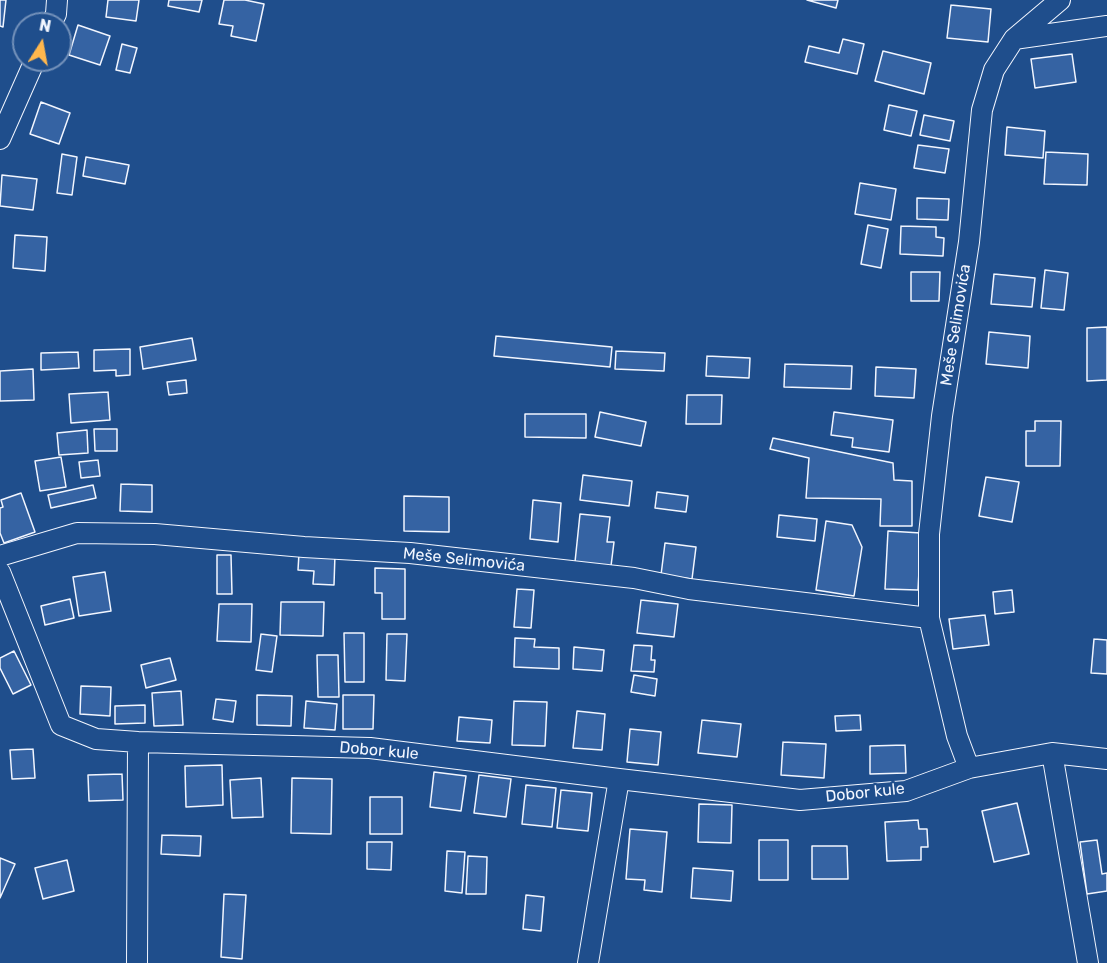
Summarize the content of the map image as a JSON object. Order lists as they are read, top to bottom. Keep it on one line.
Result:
{"streets":{"street":["Meše Selimovića","Dobor kule"]},"crossings":[["Meše Selimovića","Dobor kule"]],"north":"top"}
